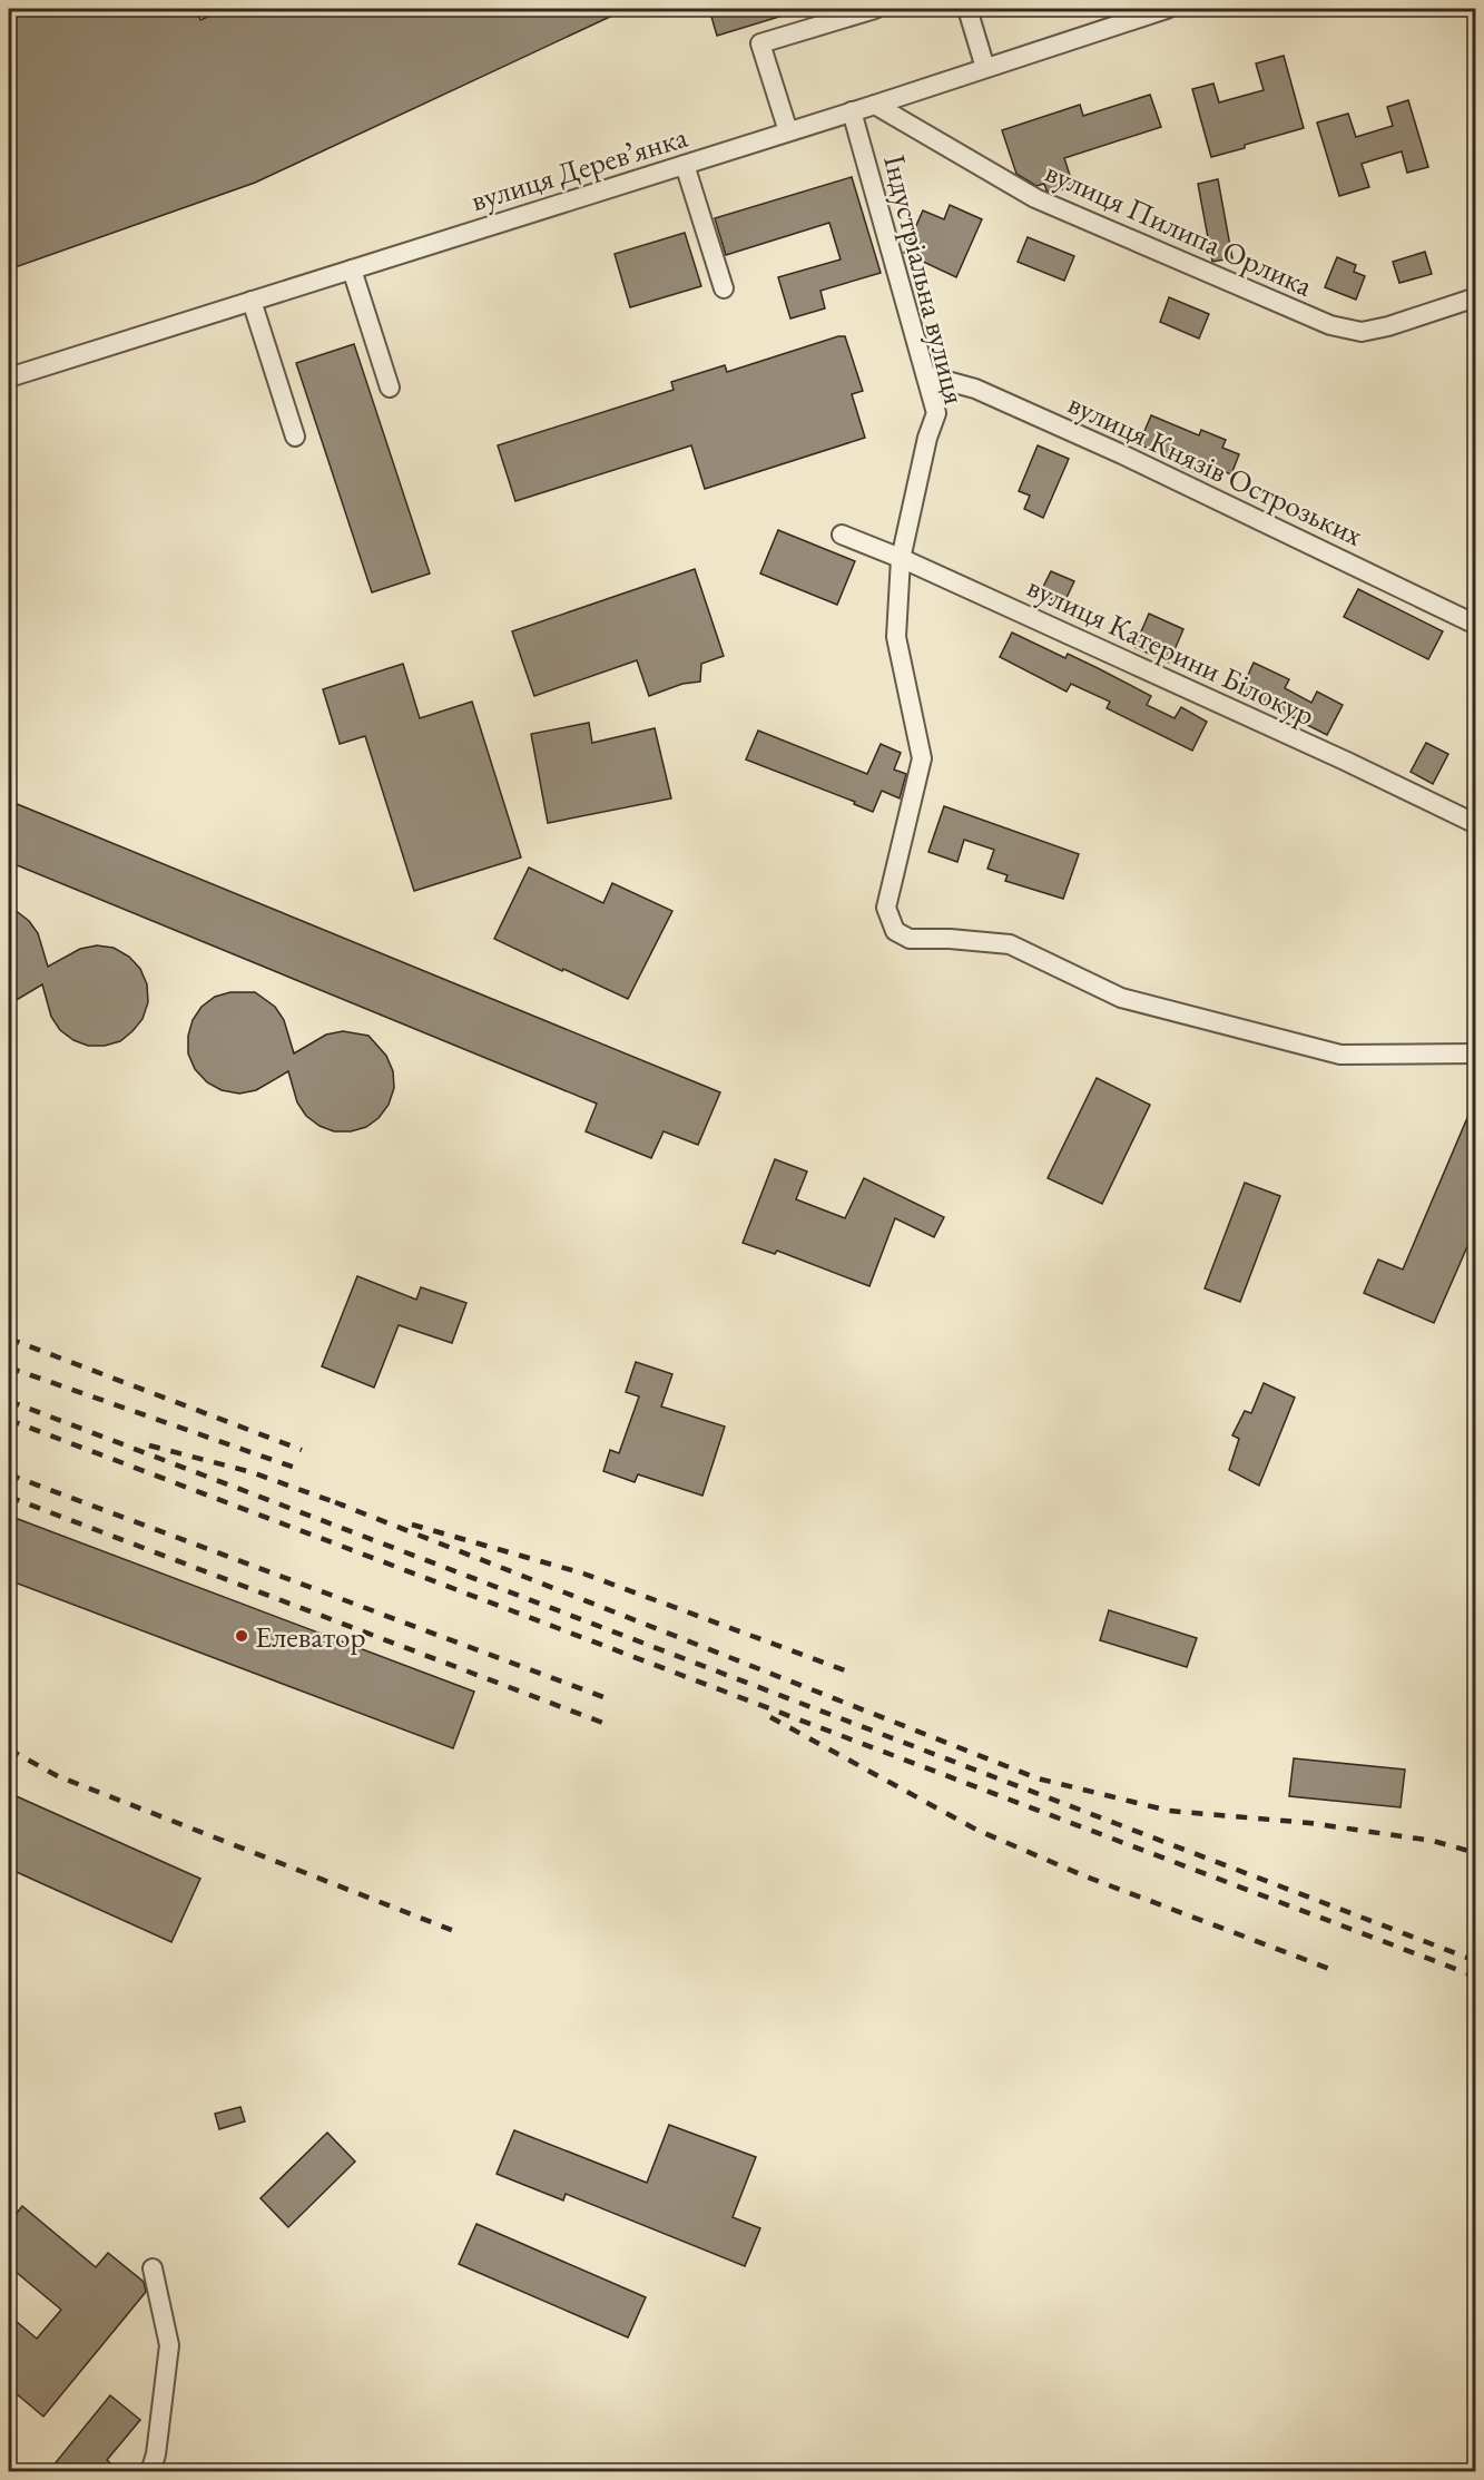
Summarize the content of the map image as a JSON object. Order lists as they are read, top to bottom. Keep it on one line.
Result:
{"streets":{"street":["вулиця Деревʼянка","вулиця Пилипа Орлика","Індустріальна вулиця","вулиця Князів Острозьких","вулиця Катерини Білокур"]},"crossings":[["вулиця Деревʼянка","вулиця Пилипа Орлика"],["вулиця Деревʼянка","Індустріальна вулиця"],["Індустріальна вулиця","вулиця Князів Острозьких"],["Індустріальна вулиця","вулиця Катерини Білокур"]],"places":["Елеватор"]}
